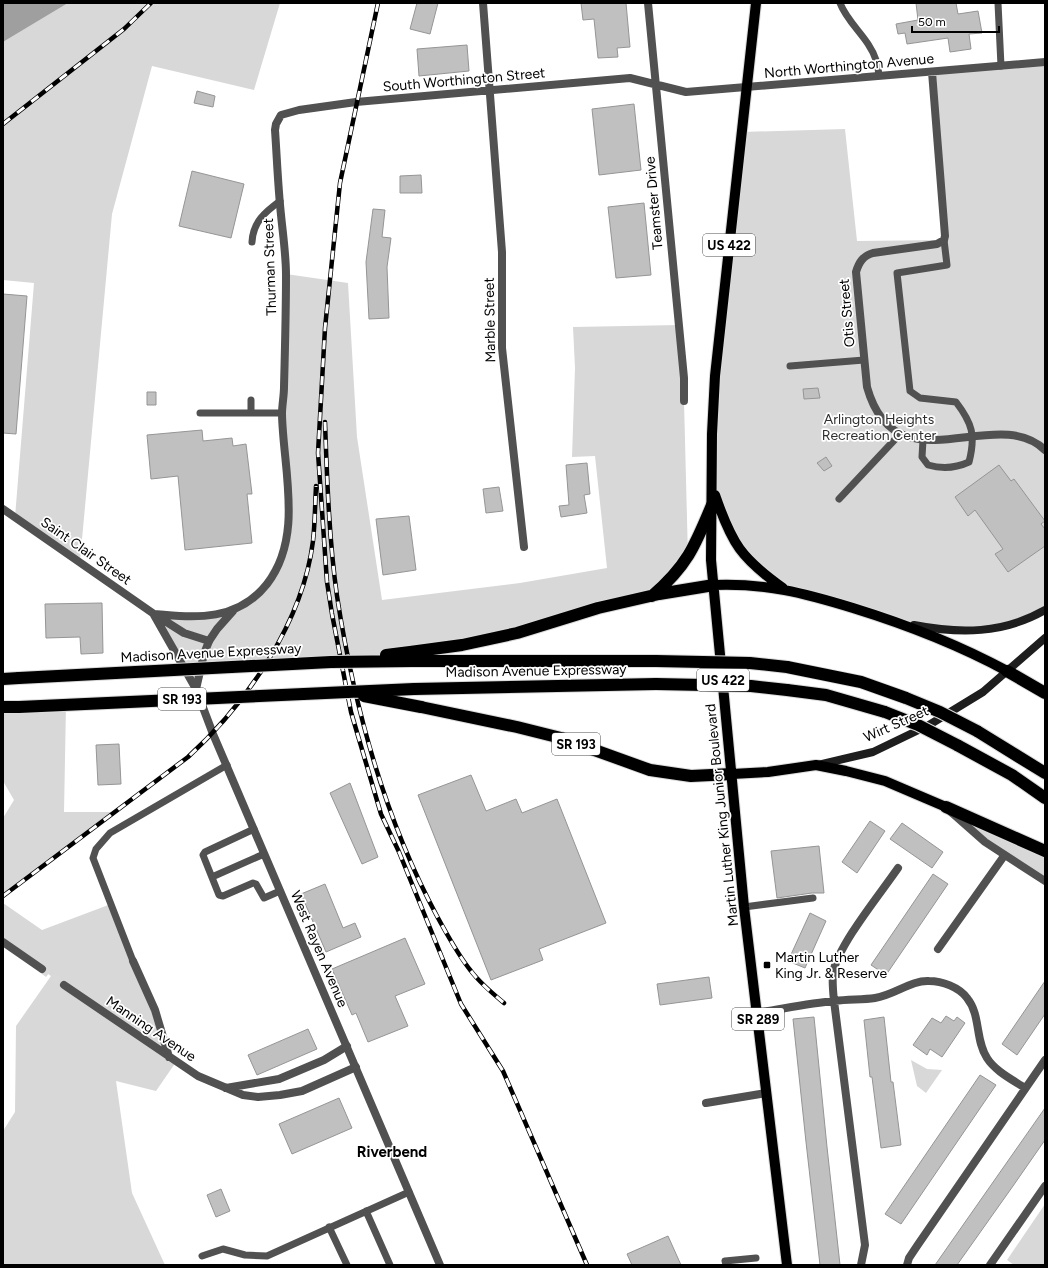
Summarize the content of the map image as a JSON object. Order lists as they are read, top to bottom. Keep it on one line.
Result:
{"streets":{"highway":["US 422","Madison Avenue Expressway","SR 193"],"main road":["Wirt Street","Martin Luther King Junior Boulevard","SR 289"],"street":["North Worthington Avenue","South Worthington Street","Teamster Drive","Thurman Street","Otis Street","Marble Street","Saint Clair Street","West Rayen Avenue","Manning Avenue"]},"crossings":[["North Worthington Avenue","South Worthington Street"],["North Worthington Avenue","Teamster Drive"],["North Worthington Avenue","Martin Luther King Junior Boulevard"],["South Worthington Street","Teamster Drive"],["South Worthington Street","Thurman Street"],["South Worthington Street","Marble Street"],["US 422","Wirt Street"],["US 422","Martin Luther King Junior Boulevard"],["Saint Clair Street","West Rayen Avenue"],["Madison Avenue Expressway","SR 193"],["SR 193","Wirt Street"],["SR 193","Martin Luther King Junior Boulevard"],["Wirt Street","Martin Luther King Junior Boulevard"],["West Rayen Avenue","Manning Avenue"]],"districts":["Riverbend"],"parks":["Arlington Heights Recreation Center"],"places":{"transit":["Martin Luther King Jr. & Reserve"]},"scale_bar":"50 m"}
